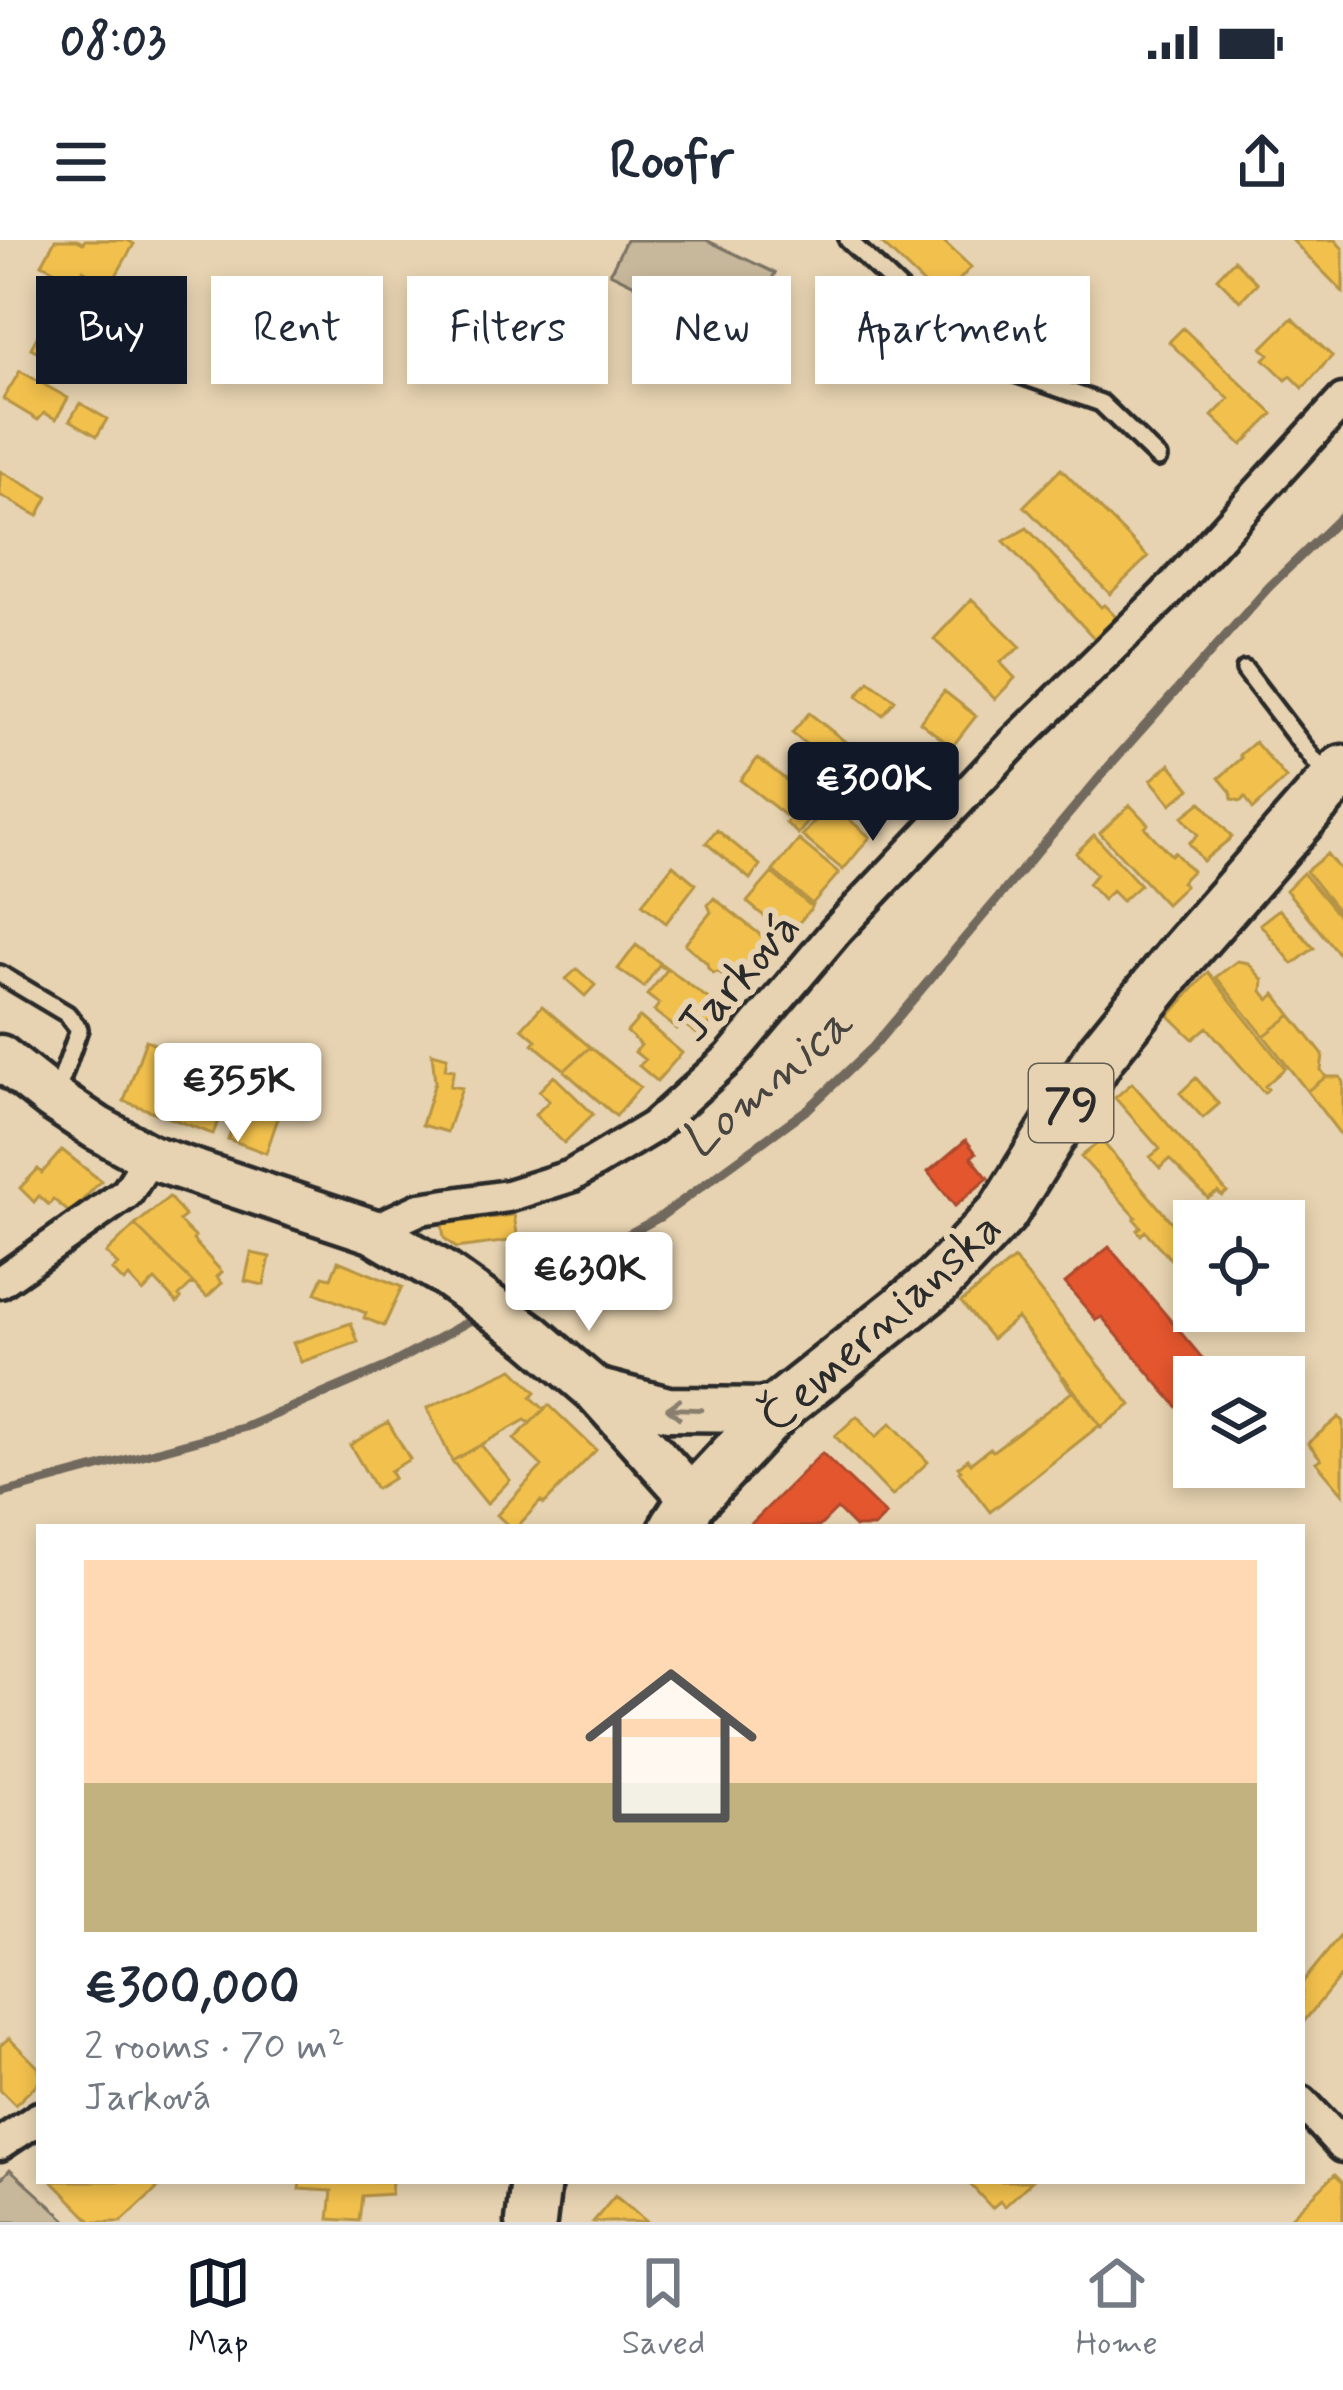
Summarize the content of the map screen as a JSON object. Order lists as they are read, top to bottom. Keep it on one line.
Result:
{"streets":{"main road":["79","Čemernianska"],"street":["Jarková"]},"water":["Lomnica"],"page":{"status":"08:03","header":"Roofr","chip":["Buy","Rent","Filters","New","Apartment"],"price":["€300K","€355K","€630K"],"list":[{"name":"€300,000","note":"2 rooms · 70 m² · Jarková"}],"tabs":["Map","Saved","Home"]}}
